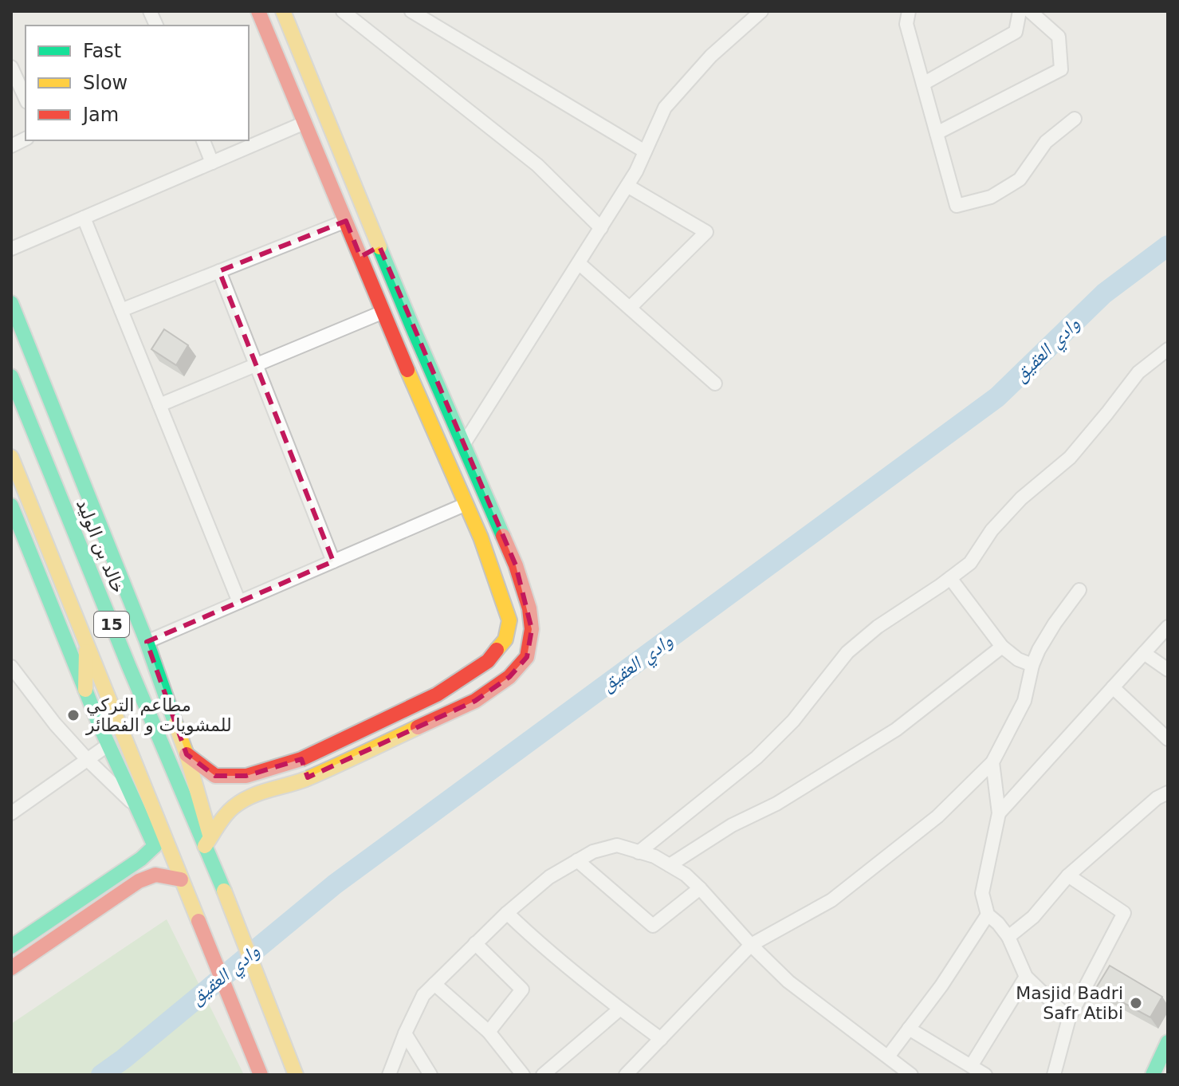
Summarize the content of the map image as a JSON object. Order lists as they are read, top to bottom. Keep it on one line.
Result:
{"streets":{"main road":["خالد بن الوليد","15"]},"water":["وادي العقيق"],"places":["مطاعم التركي للمشويات و الفطائر","Masjid Badri Safr Atibi"],"legend":["Fast","Slow","Jam"]}
